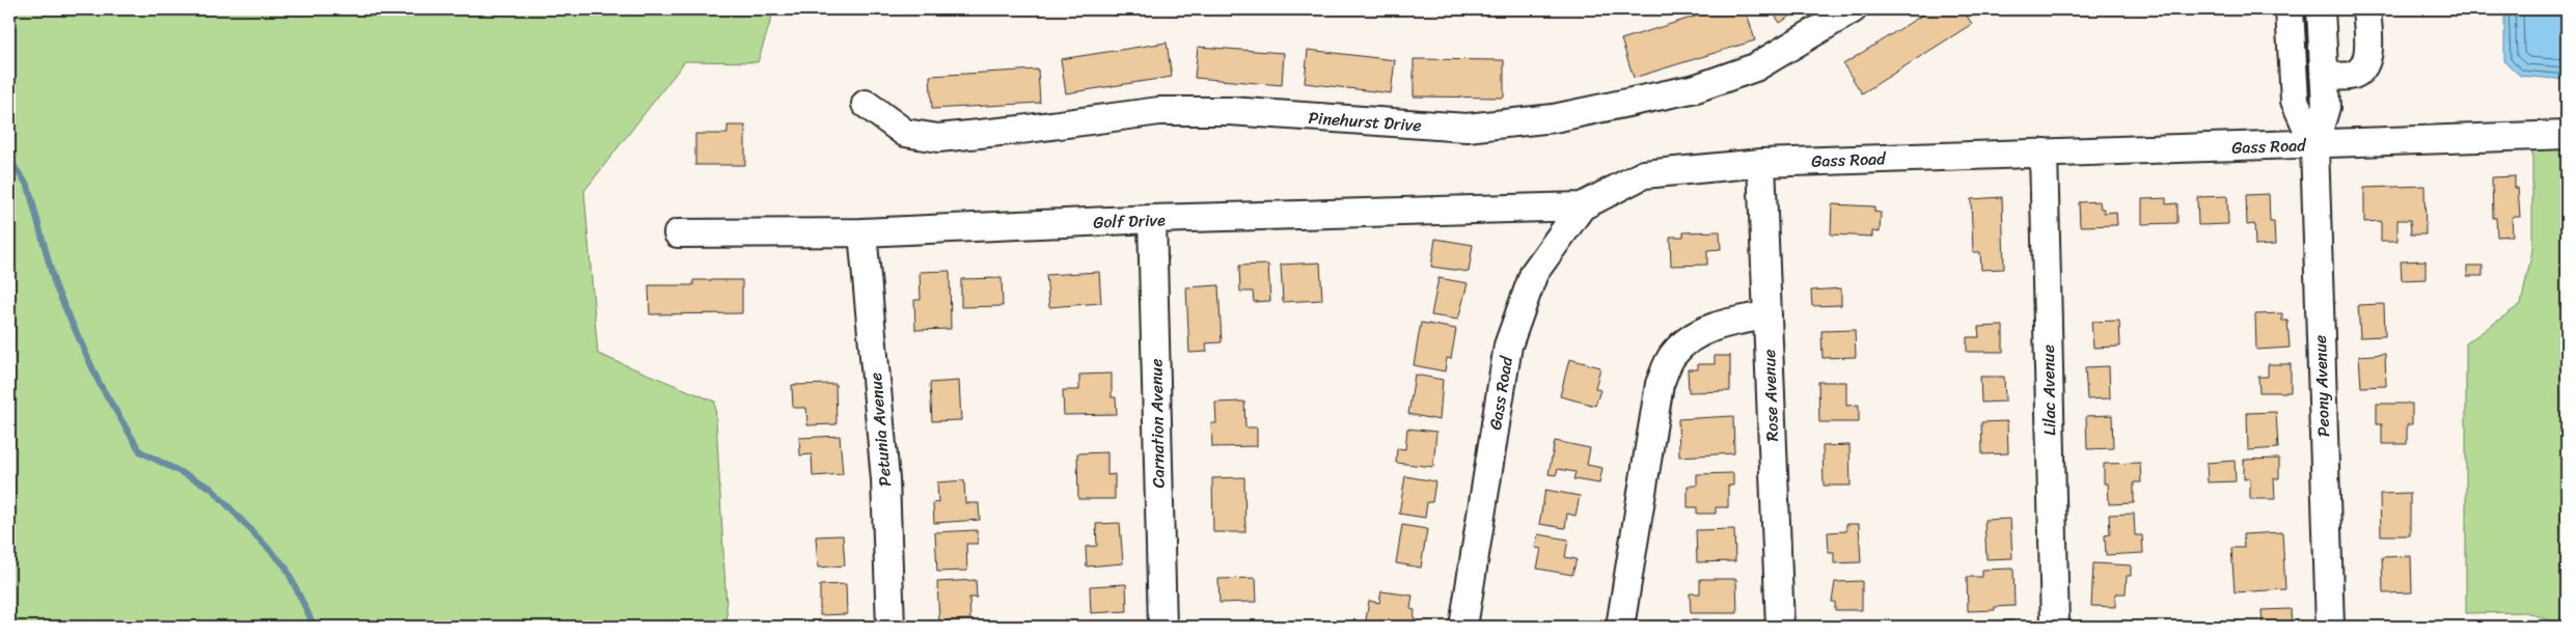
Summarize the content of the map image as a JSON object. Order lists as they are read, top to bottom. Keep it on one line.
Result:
{"streets":{"street":["Pinehurst Drive","Gass Road","Golf Drive","Peony Avenue","Lilac Avenue","Rose Avenue","Carnation Avenue","Petunia Avenue"]},"crossings":[["Gass Road","Golf Drive"],["Gass Road","Peony Avenue"],["Gass Road","Lilac Avenue"],["Gass Road","Rose Avenue"],["Golf Drive","Carnation Avenue"],["Golf Drive","Petunia Avenue"]]}
